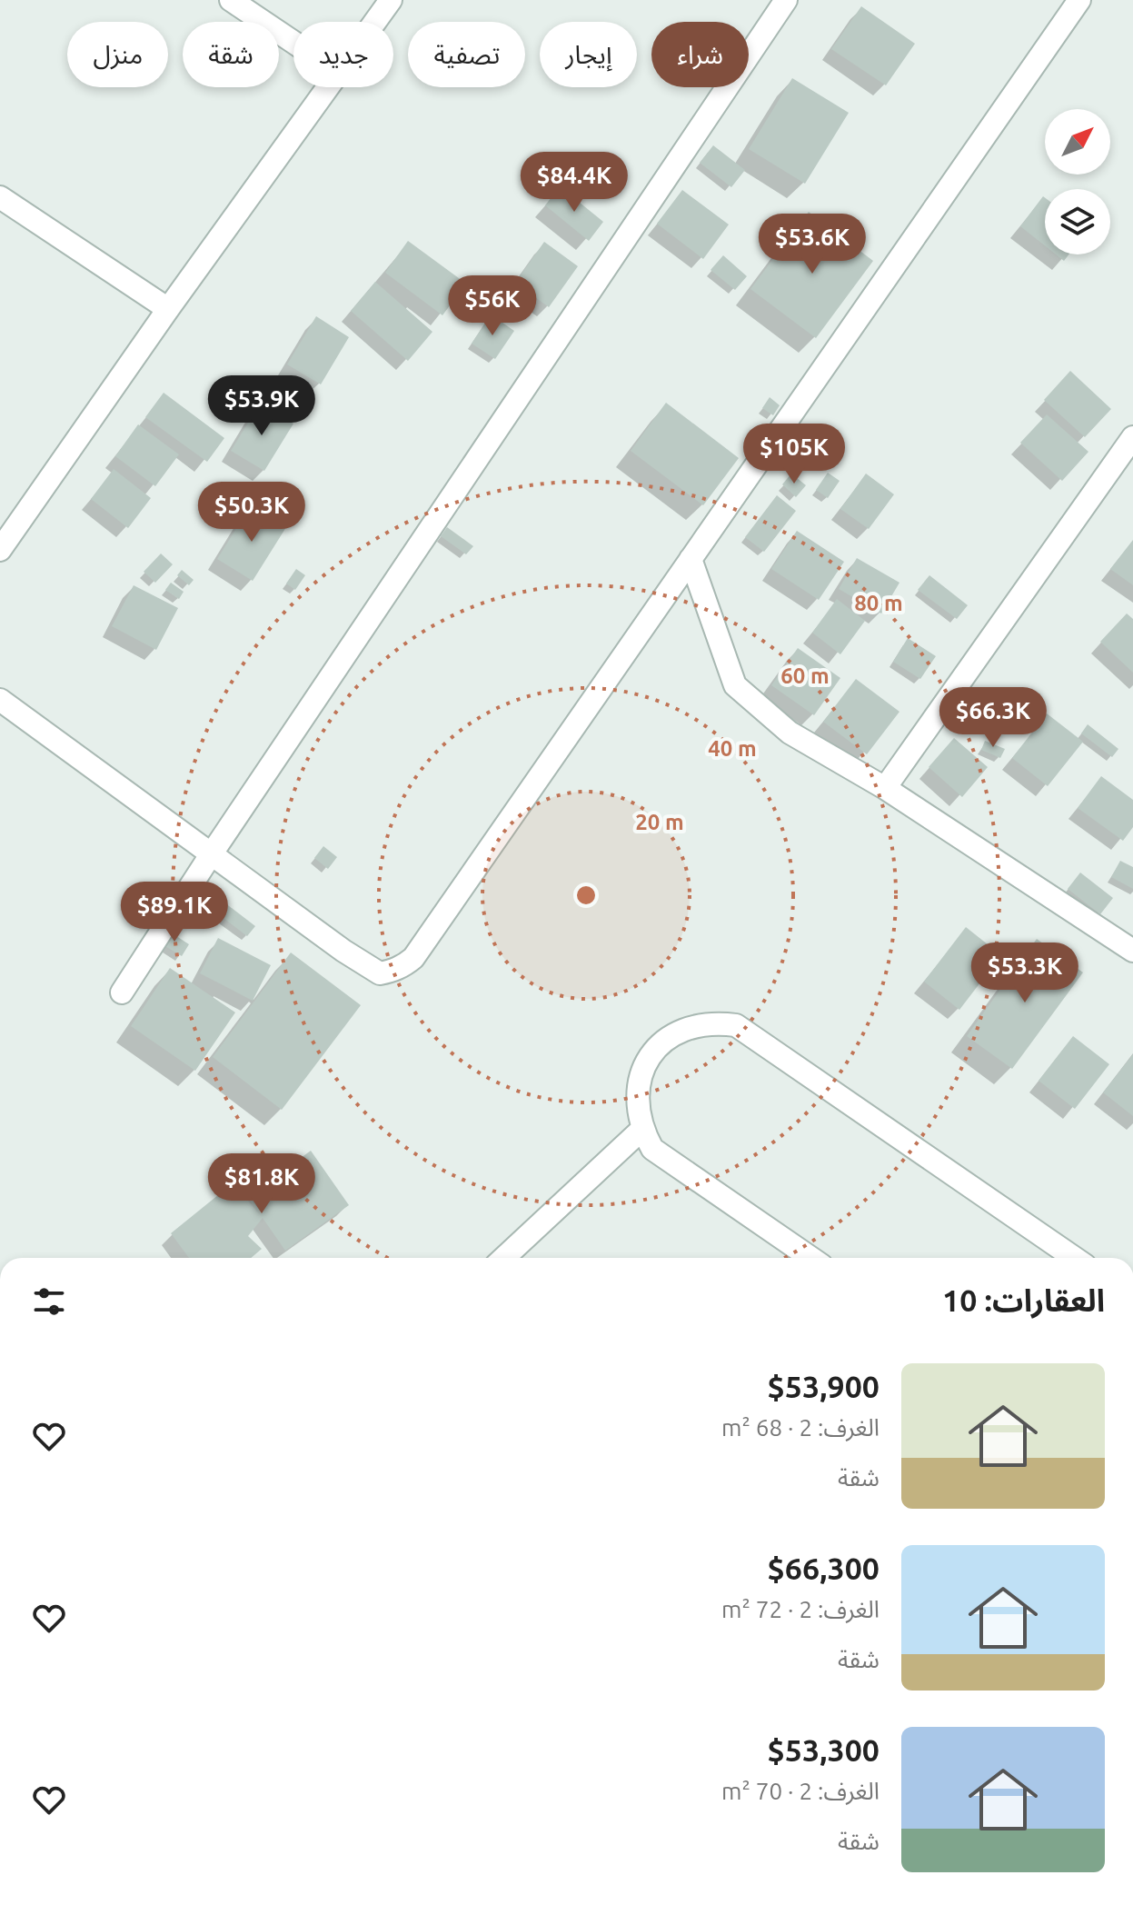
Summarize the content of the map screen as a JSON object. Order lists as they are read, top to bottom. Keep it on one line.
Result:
{"north":"top right","page":{"chip":["شراء","إيجار","تصفية","جديد","شقة","منزل"],"price":["$84.4K","$53.6K","$56K","$53.9K","$105K","$50.3K","$66.3K","$89.1K","$53.3K","$81.8K"],"heading":"العقارات: 10","list":[{"name":"$53,900","note":"الغرف: 2 · 68 m² · شقة"},{"name":"$66,300","note":"الغرف: 2 · 72 m² · شقة"},{"name":"$53,300","note":"الغرف: 2 · 70 m² · شقة"}]},"rings":["80 m","60 m","40 m","20 m"]}
